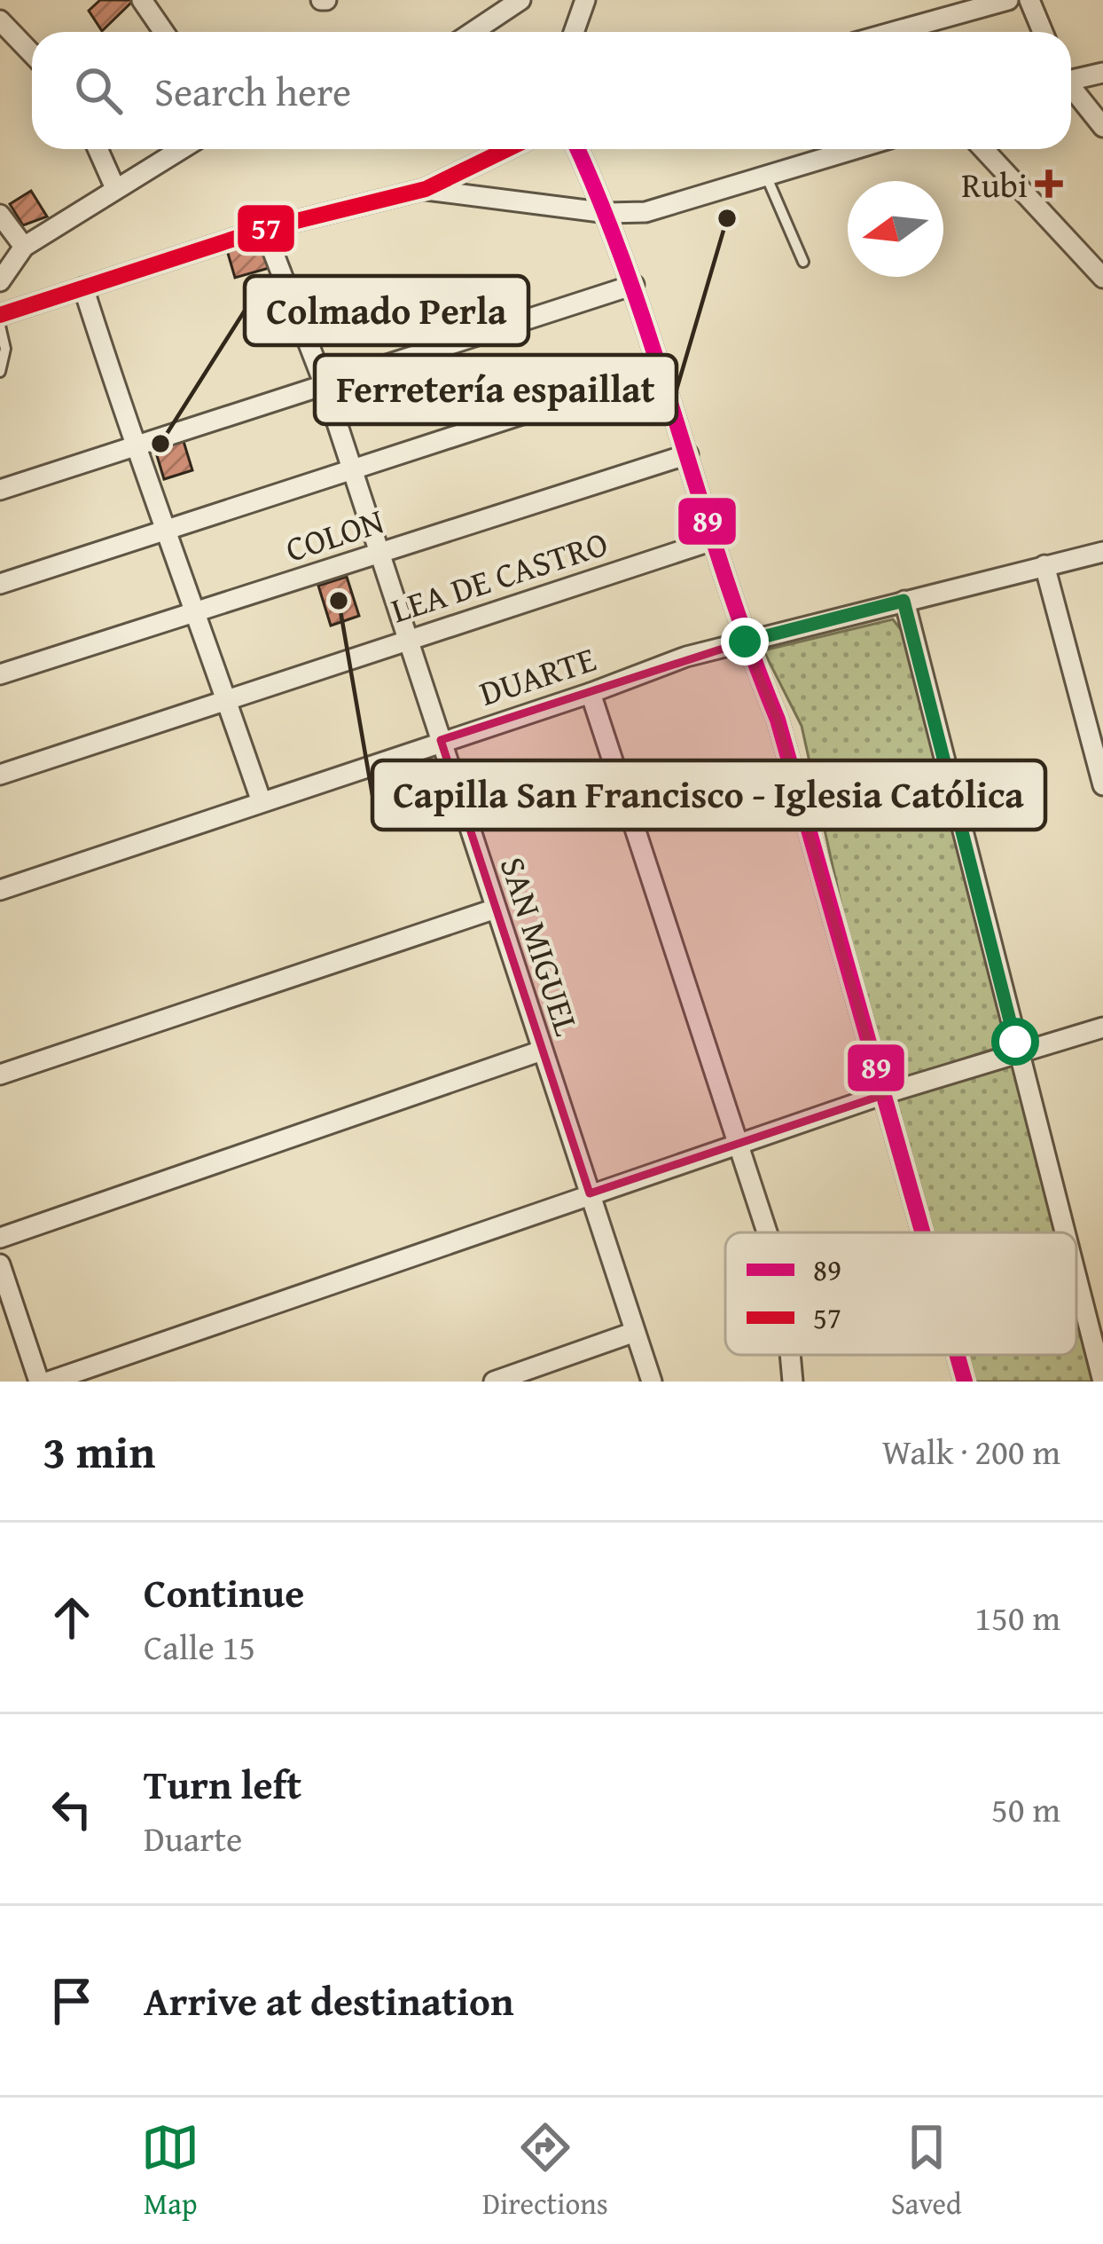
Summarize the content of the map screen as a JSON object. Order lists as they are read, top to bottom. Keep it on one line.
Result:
{"streets":{"street":["COLON","LEA DE CASTRO","DUARTE","SAN MIGUEL"]},"crossings":[["COLON","SAN MIGUEL"],["LEA DE CASTRO","SAN MIGUEL"],["DUARTE","SAN MIGUEL"]],"places":{"health":["Rubi"],"other":["Ferretería espaillat","Colmado Perla","Capilla San Francisco - Iglesia Católica"]},"lines":["transit line 89","transit line 57"],"legend":["89","57"],"north":"left","page":{"search":"Search here","heading":["3 min","Walk · 200 m"],"list":[["Continue","Calle 15","150 m"],["Turn left","Duarte","50 m"],"Arrive at destination"],"nav":["Map","Directions","Saved"]}}
